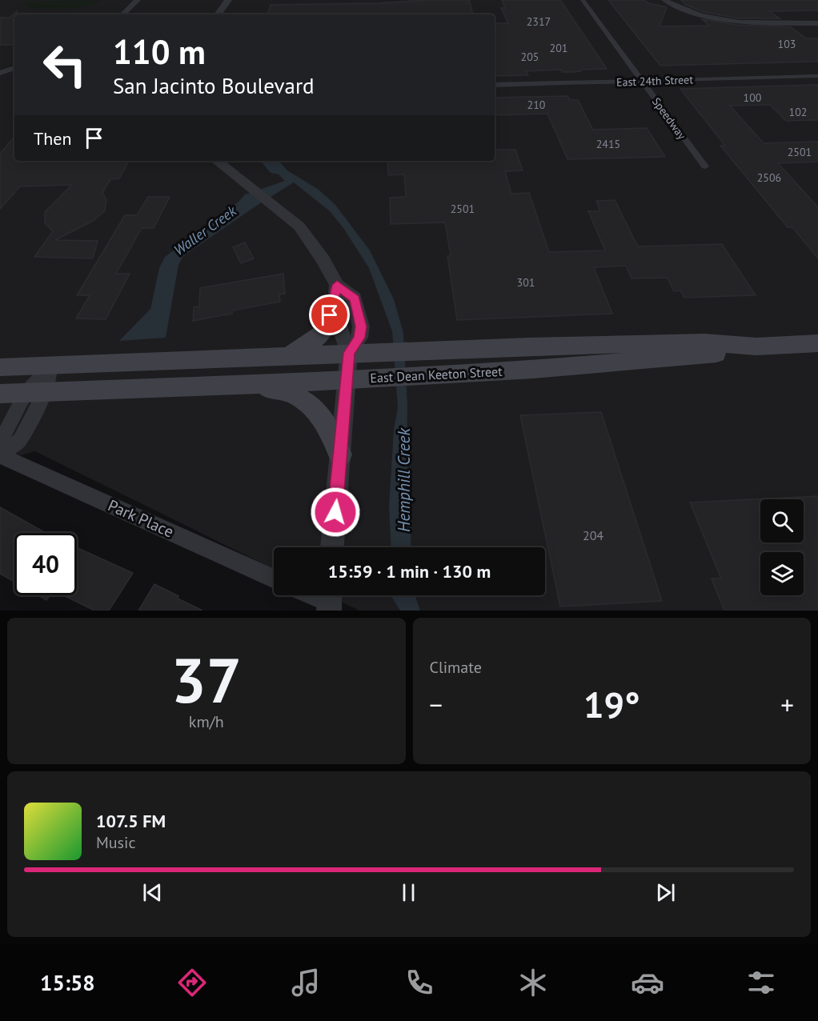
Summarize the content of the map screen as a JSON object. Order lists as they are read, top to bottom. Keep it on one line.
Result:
{"streets":{"main road":["East Dean Keeton Street"],"street":["East 24th Street","Speedway","Park Place"]},"crossings":[["East 24th Street","Speedway"]],"water":["Waller Creek","Hemphill Creek"],"house_numbers":["2317","103","201","205","100","210","102","2415","2501","2506","2501","301","204"],"page":{"turn":["110 m","San Jacinto Boulevard"],"then":"Then","limit":"40","trip":"15:59 · 1 min · 130 m","tile":[["37","km/h"],"Climate"],"heat":["−","19°","+"],"song":["107.5 FM","Music"],"tabs":"15:58"}}
